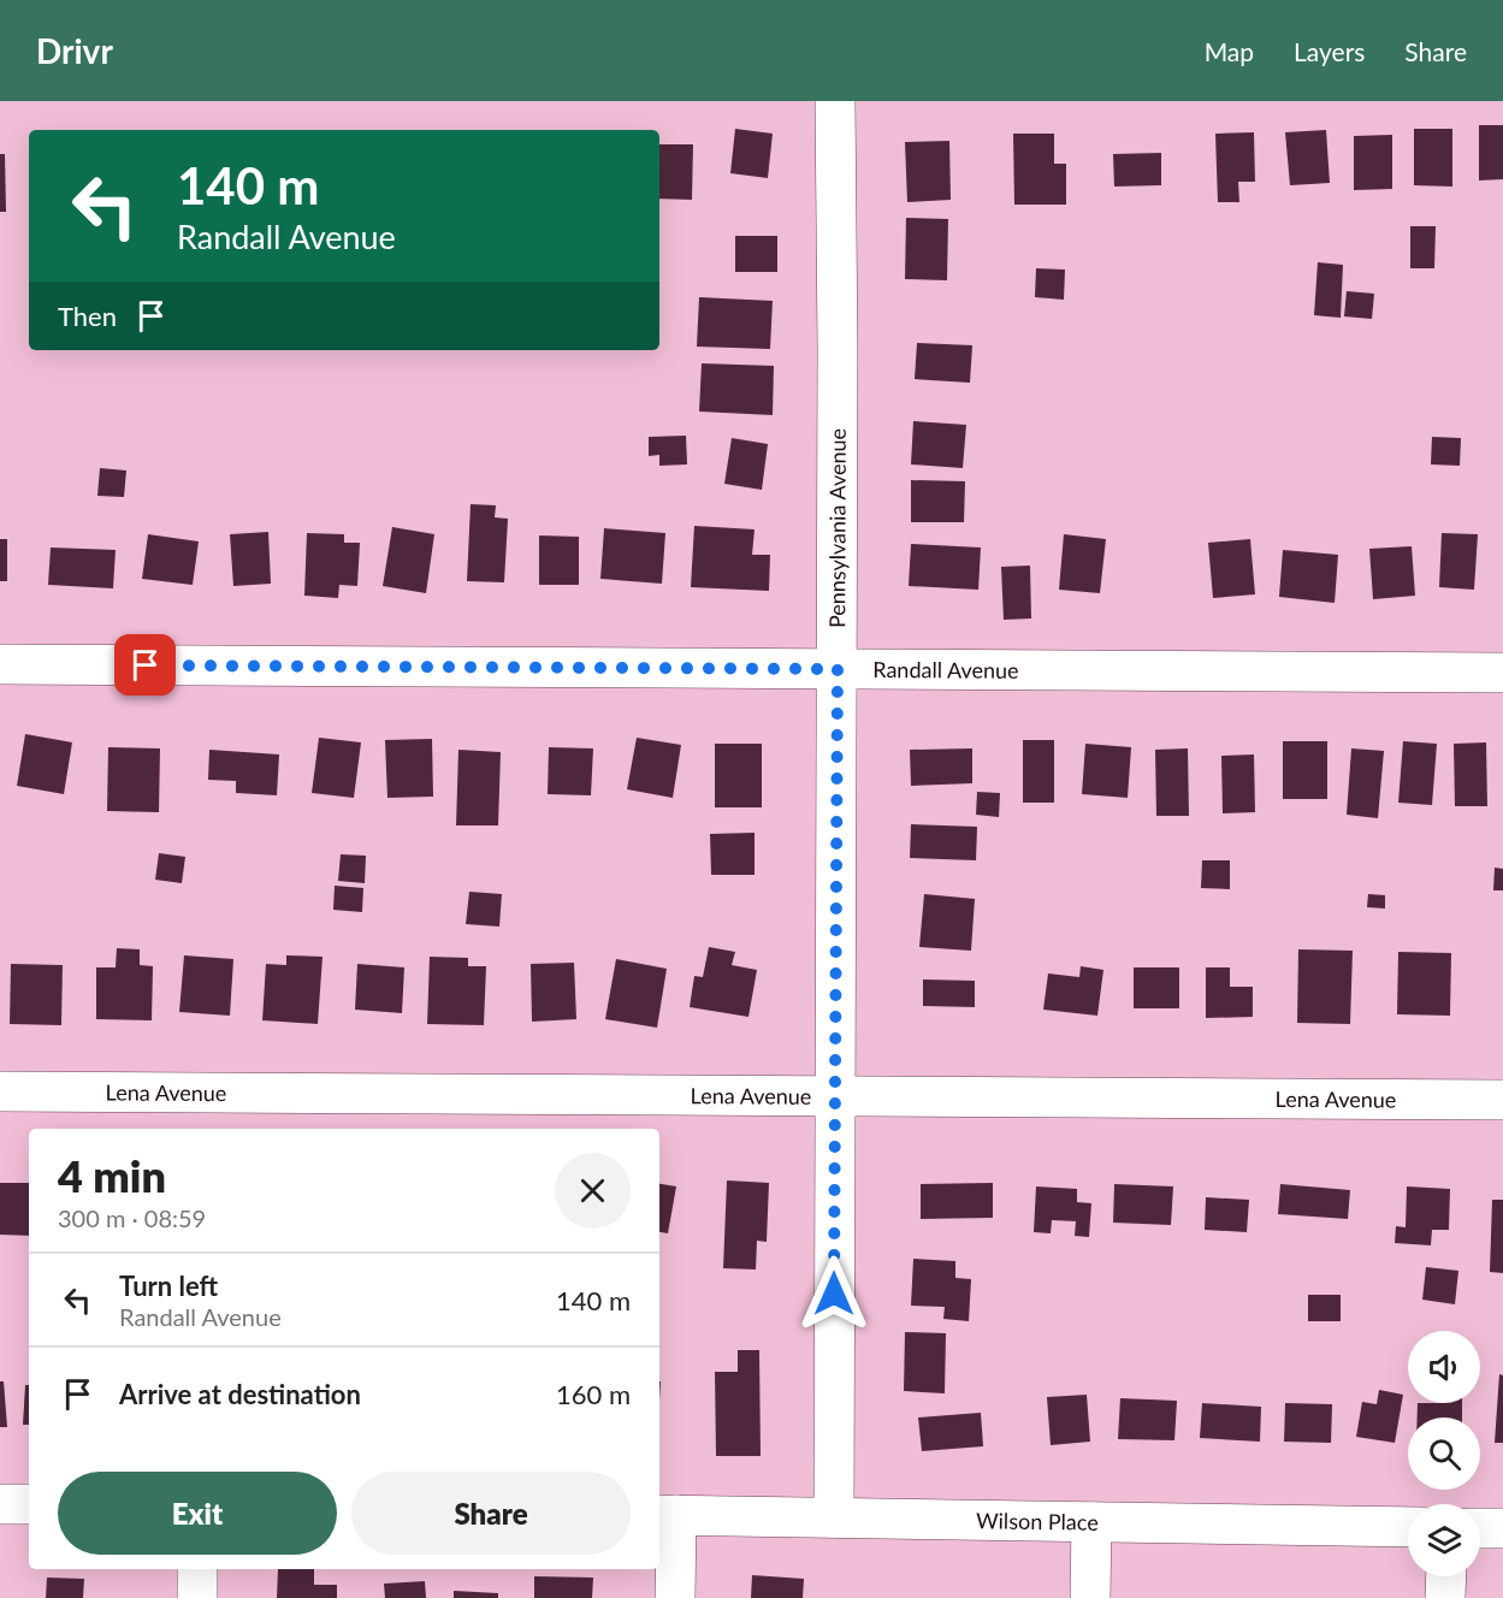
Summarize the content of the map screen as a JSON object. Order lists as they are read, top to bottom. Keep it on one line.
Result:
{"streets":{"street":["Pennsylvania Avenue","Randall Avenue","Lena Avenue","Wilson Place"]},"crossings":[["Pennsylvania Avenue","Randall Avenue"],["Pennsylvania Avenue","Lena Avenue"],["Pennsylvania Avenue","Wilson Place"]],"page":{"header":"Drivr","nav":["Map","Layers","Share"],"turn":["140 m","Randall Avenue"],"then":"Then","heading":["4 min","300 m · 08:59"],"list":[{"name":"Turn left","note":"Randall Avenue","value":"140 m"},{"name":"Arrive at destination","value":"160 m"}],"buttons":["Exit","Share"]}}
